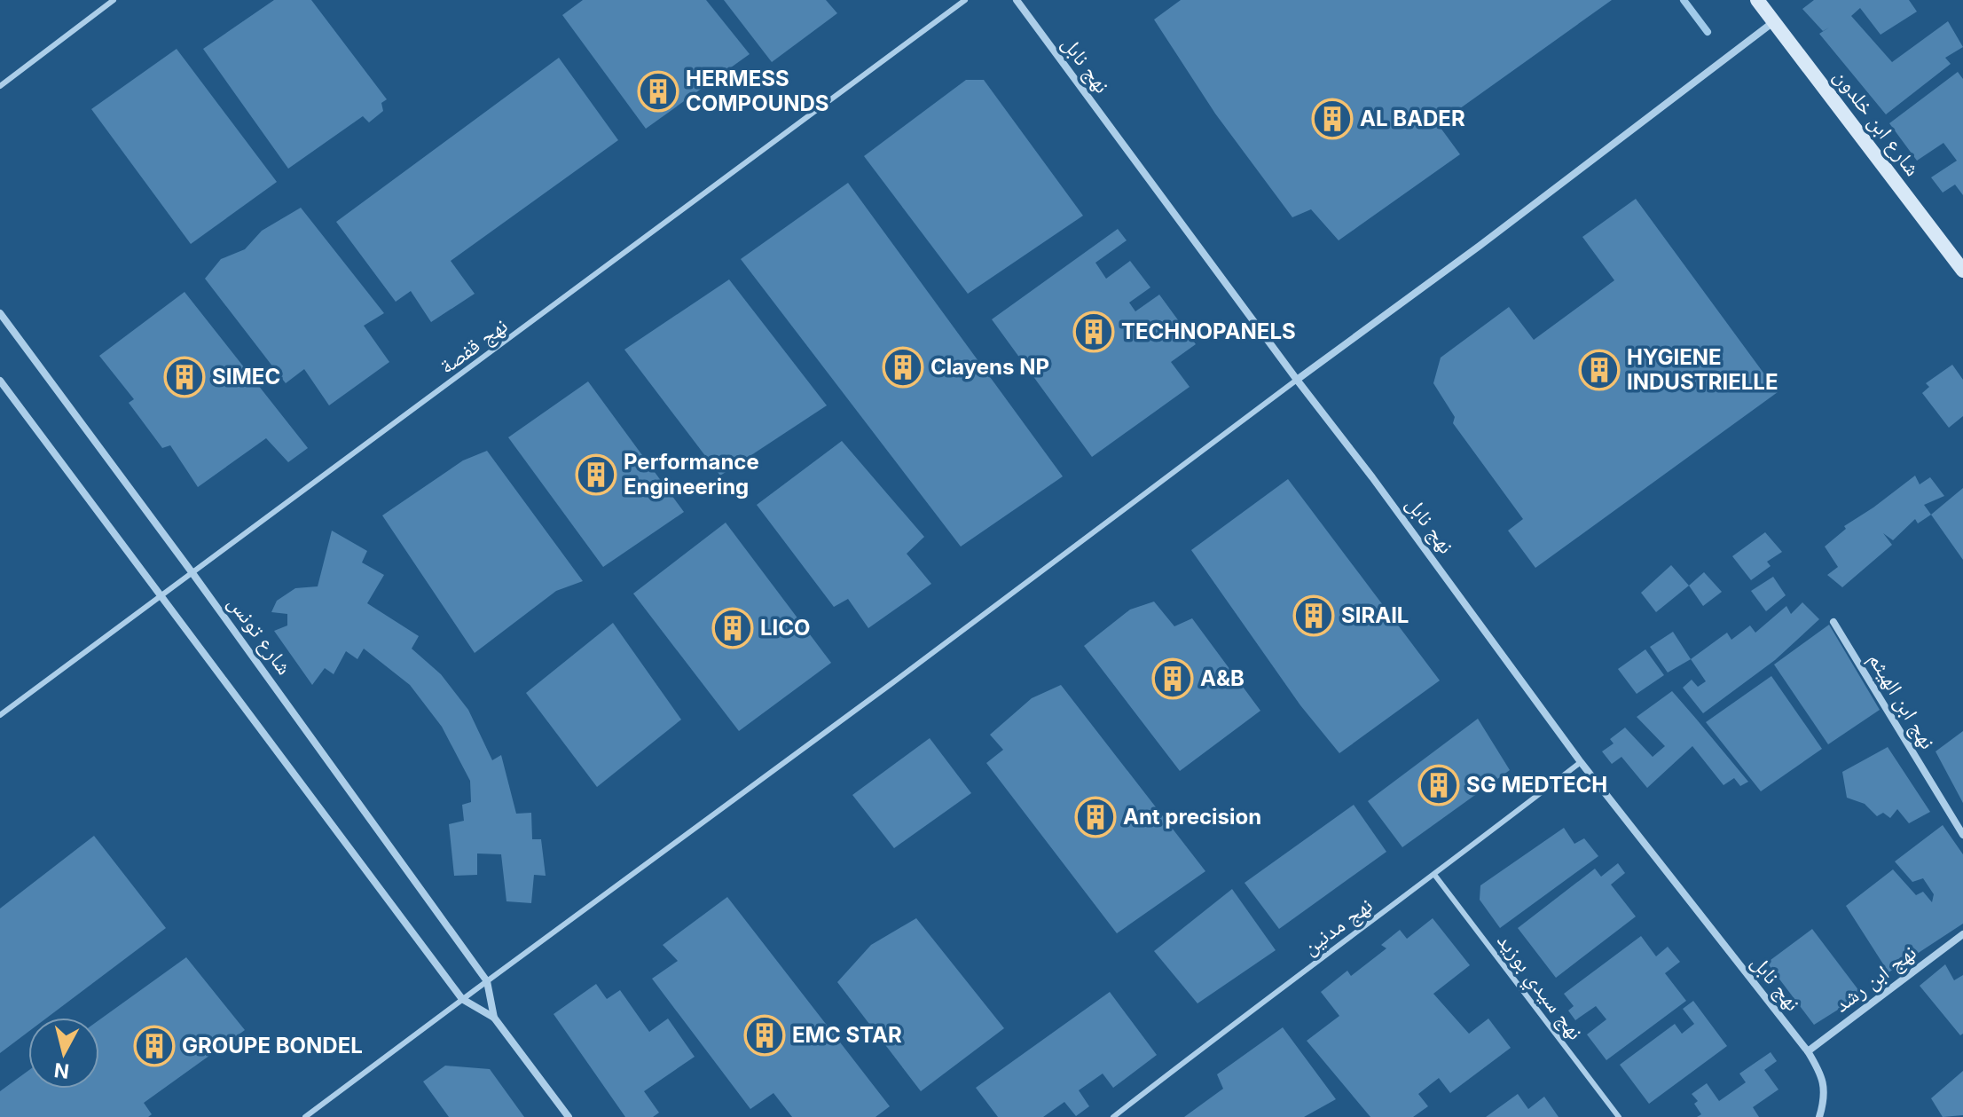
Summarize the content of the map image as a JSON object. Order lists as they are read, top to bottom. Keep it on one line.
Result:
{"streets":{"street":["نهج نابل","شارع ابن خلدون","شارع تونس","نهج ابن الهيثم","نهج ابن رشد"],"lane":["نهج قفصة","نهج مدنين","نهج سيدي بوزيد"]},"crossings":[["نهج نابل","نهج مدنين"],["نهج نابل","نهج ابن رشد"],["نهج قفصة","شارع تونس"],["نهج مدنين","نهج سيدي بوزيد"]],"places":{"building":["HERMESS COMPOUNDS","AL BADER","TECHNOPANELS","Clayens NP","HYGIENE INDUSTRIELLE","SIMEC","Performance Engineering","SIRAIL","LICO","A&B","SG MEDTECH","Ant precision","EMC STAR","GROUPE BONDEL"]},"north":"bottom"}
